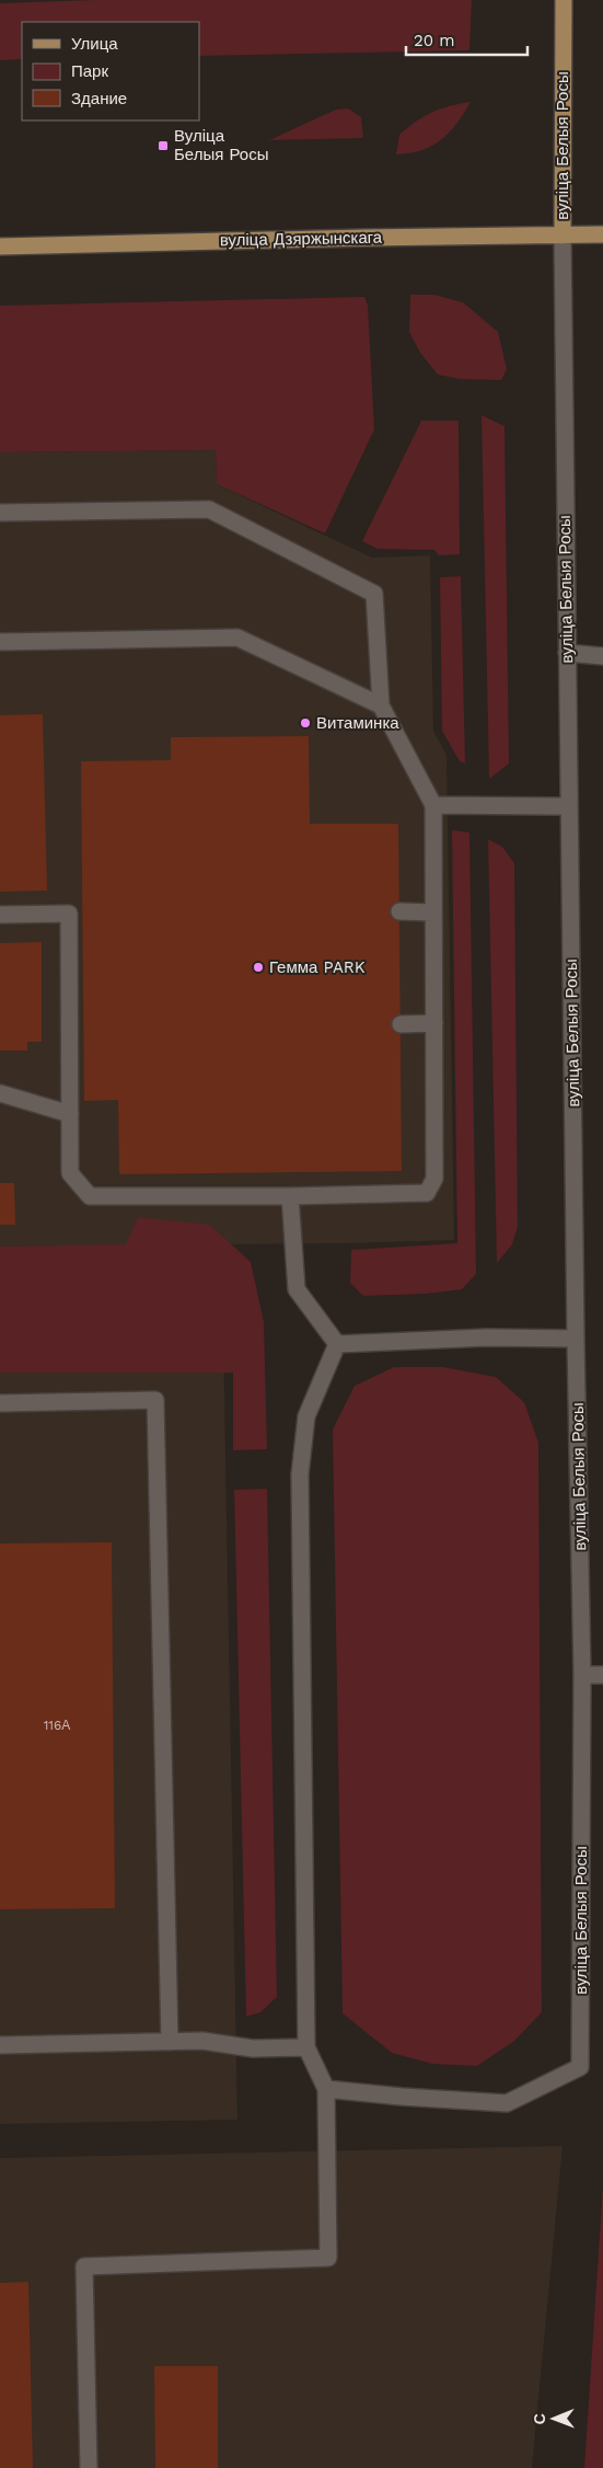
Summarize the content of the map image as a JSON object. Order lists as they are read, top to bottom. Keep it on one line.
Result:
{"streets":{"main road":["вуліца Белыя Росы","вуліца Дзяржынскага"]},"crossings":[["вуліца Белыя Росы","вуліца Дзяржынскага"]],"places":{"transit":["Вуліца Белыя Росы"],"other":["Витаминка","Гемма PARK"]},"house_numbers":["116А"],"legend":["Улица","Парк","Здание"],"scale_bar":"20 m","north":"left"}
